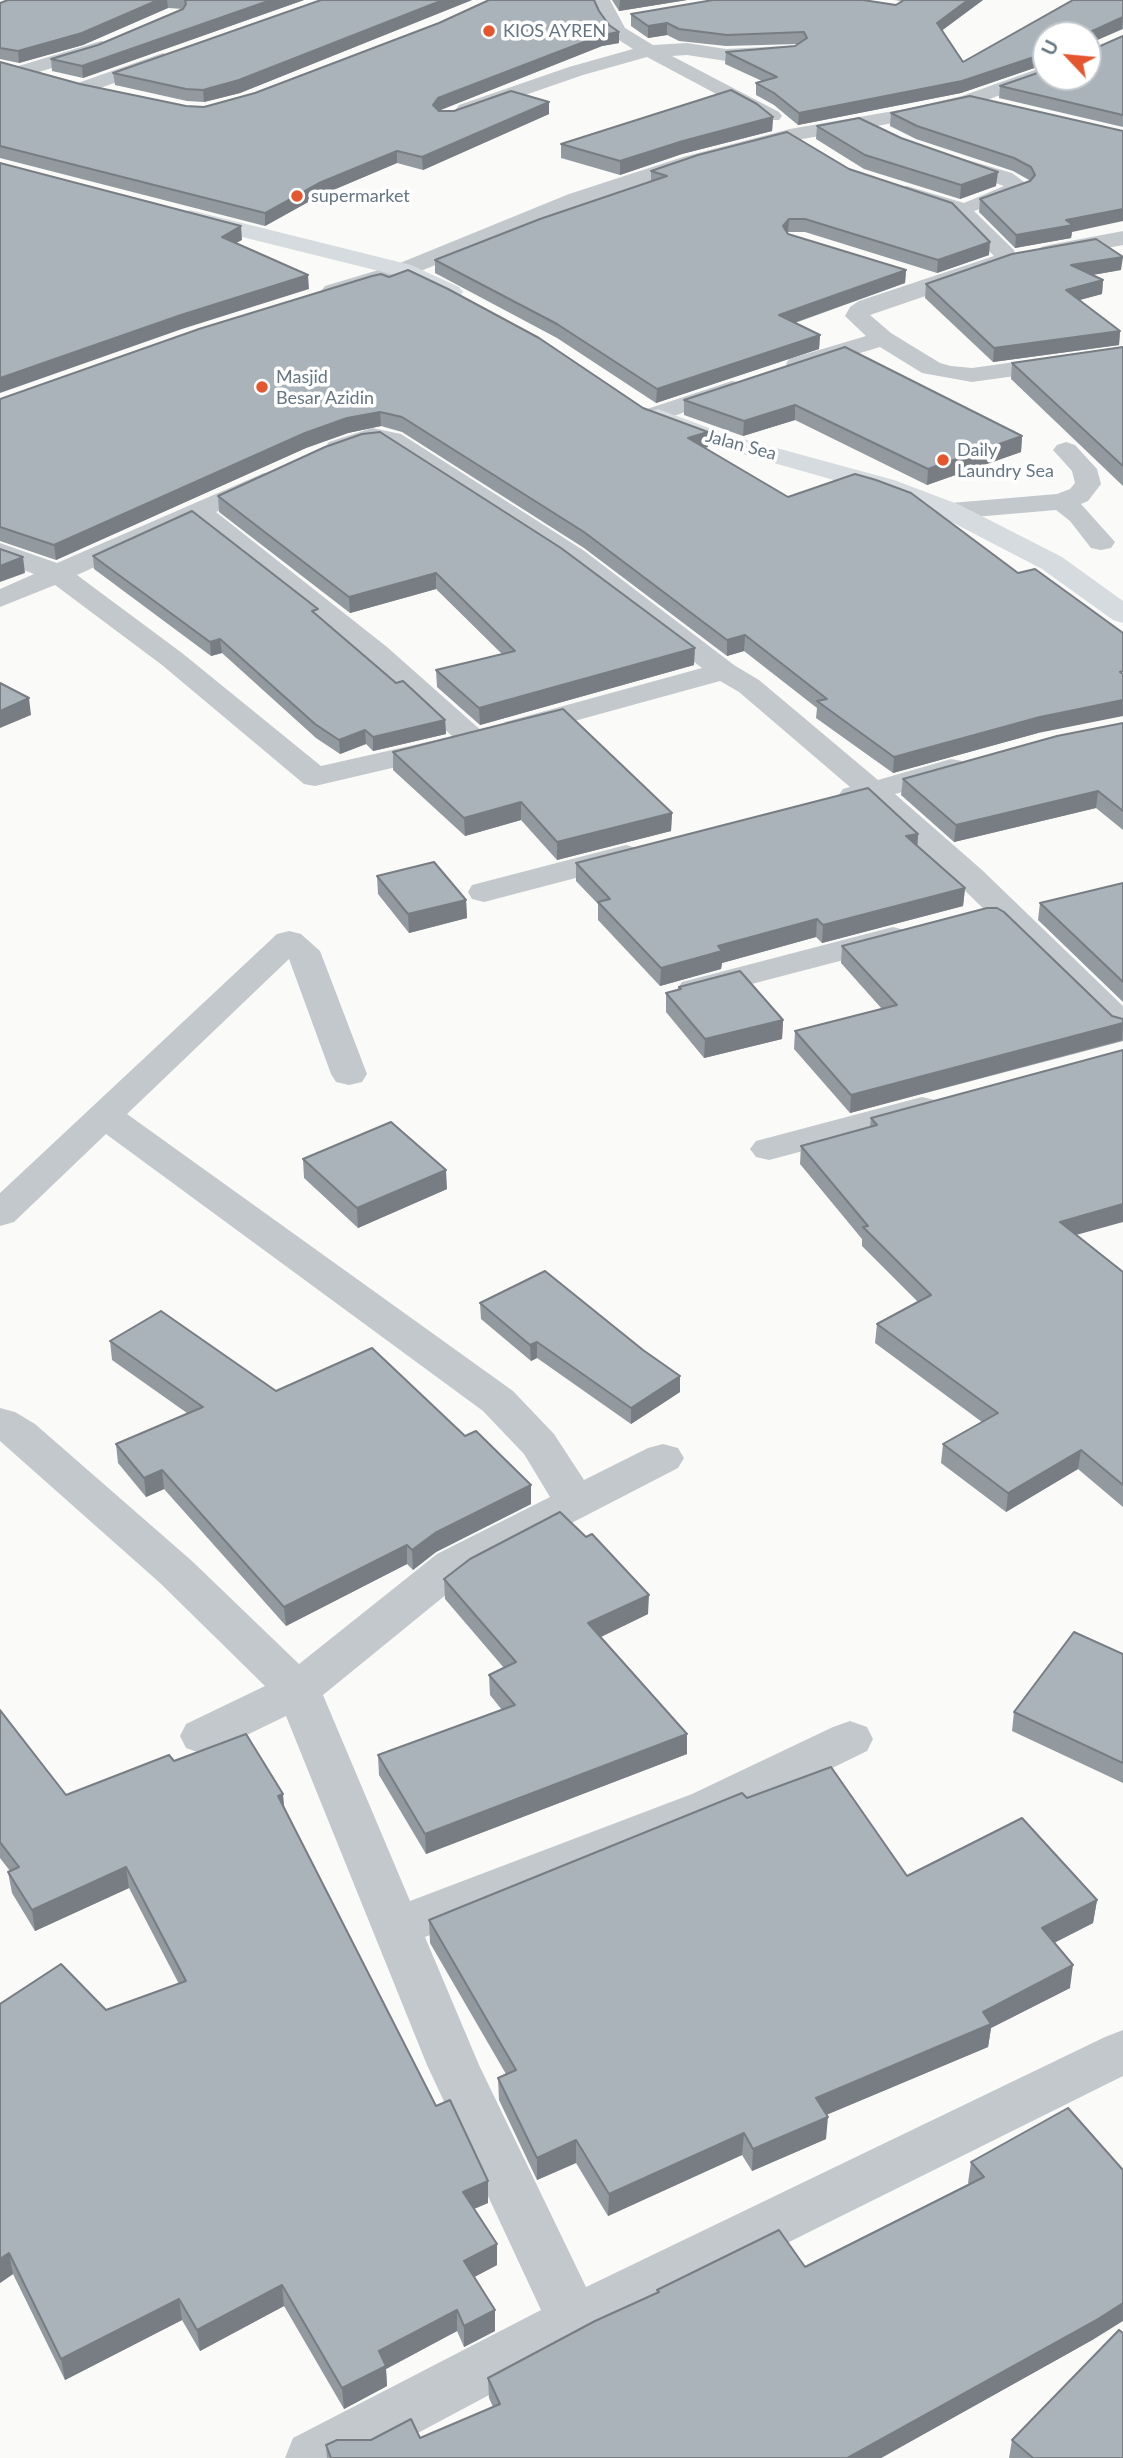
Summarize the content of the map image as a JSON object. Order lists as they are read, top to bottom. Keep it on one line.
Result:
{"streets":{"main road":["Jalan Sea"]},"places":["KIOS AYREN","supermarket","Masjid Besar Azidin","Daily Laundry Sea"],"north":"top left"}
